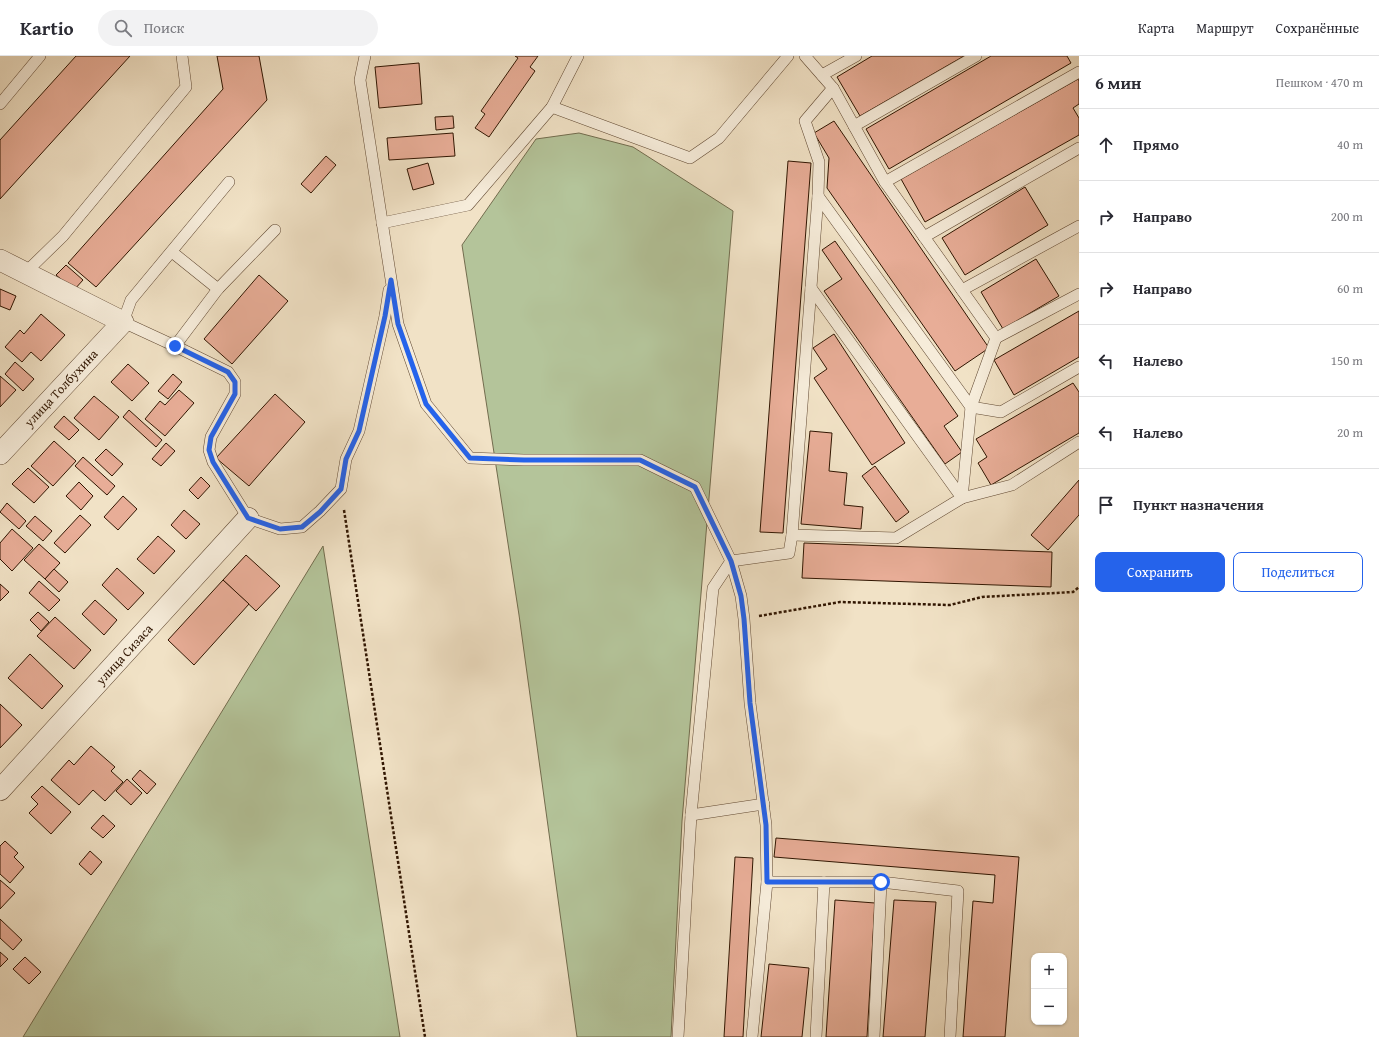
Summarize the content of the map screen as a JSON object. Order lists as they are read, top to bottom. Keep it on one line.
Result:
{"streets":{"street":["улица Толбухина","улица Сизаса"]},"page":{"header":"Kartio","search":"Поиск","nav":["Карта","Маршрут","Сохранённые"],"heading":["6 мин","Пешком · 470 m"],"list":[["Прямо","40 m"],["Направо","200 m"],["Направо","60 m"],["Налево","150 m"],["Налево","20 m"],"Пункт назначения"],"buttons":["Сохранить","Поделиться"],"map_buttons":["+","−"]}}
